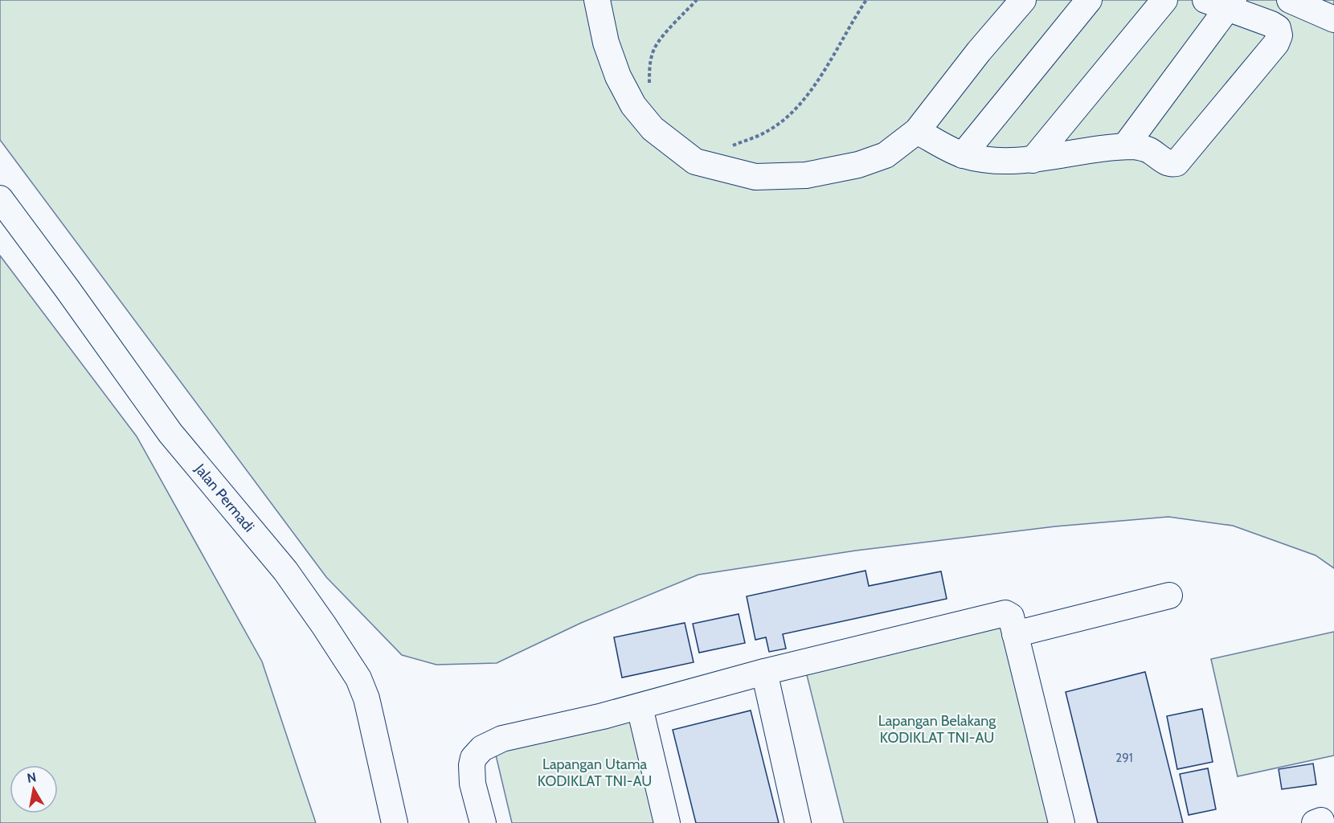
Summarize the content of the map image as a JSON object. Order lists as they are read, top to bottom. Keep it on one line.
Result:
{"streets":{"street":["Jalan Permadi"]},"parks":["Lapangan Belakang KODIKLAT TNI-AU","Lapangan Utama KODIKLAT TNI-AU"],"house_numbers":["291"],"north":"top"}
